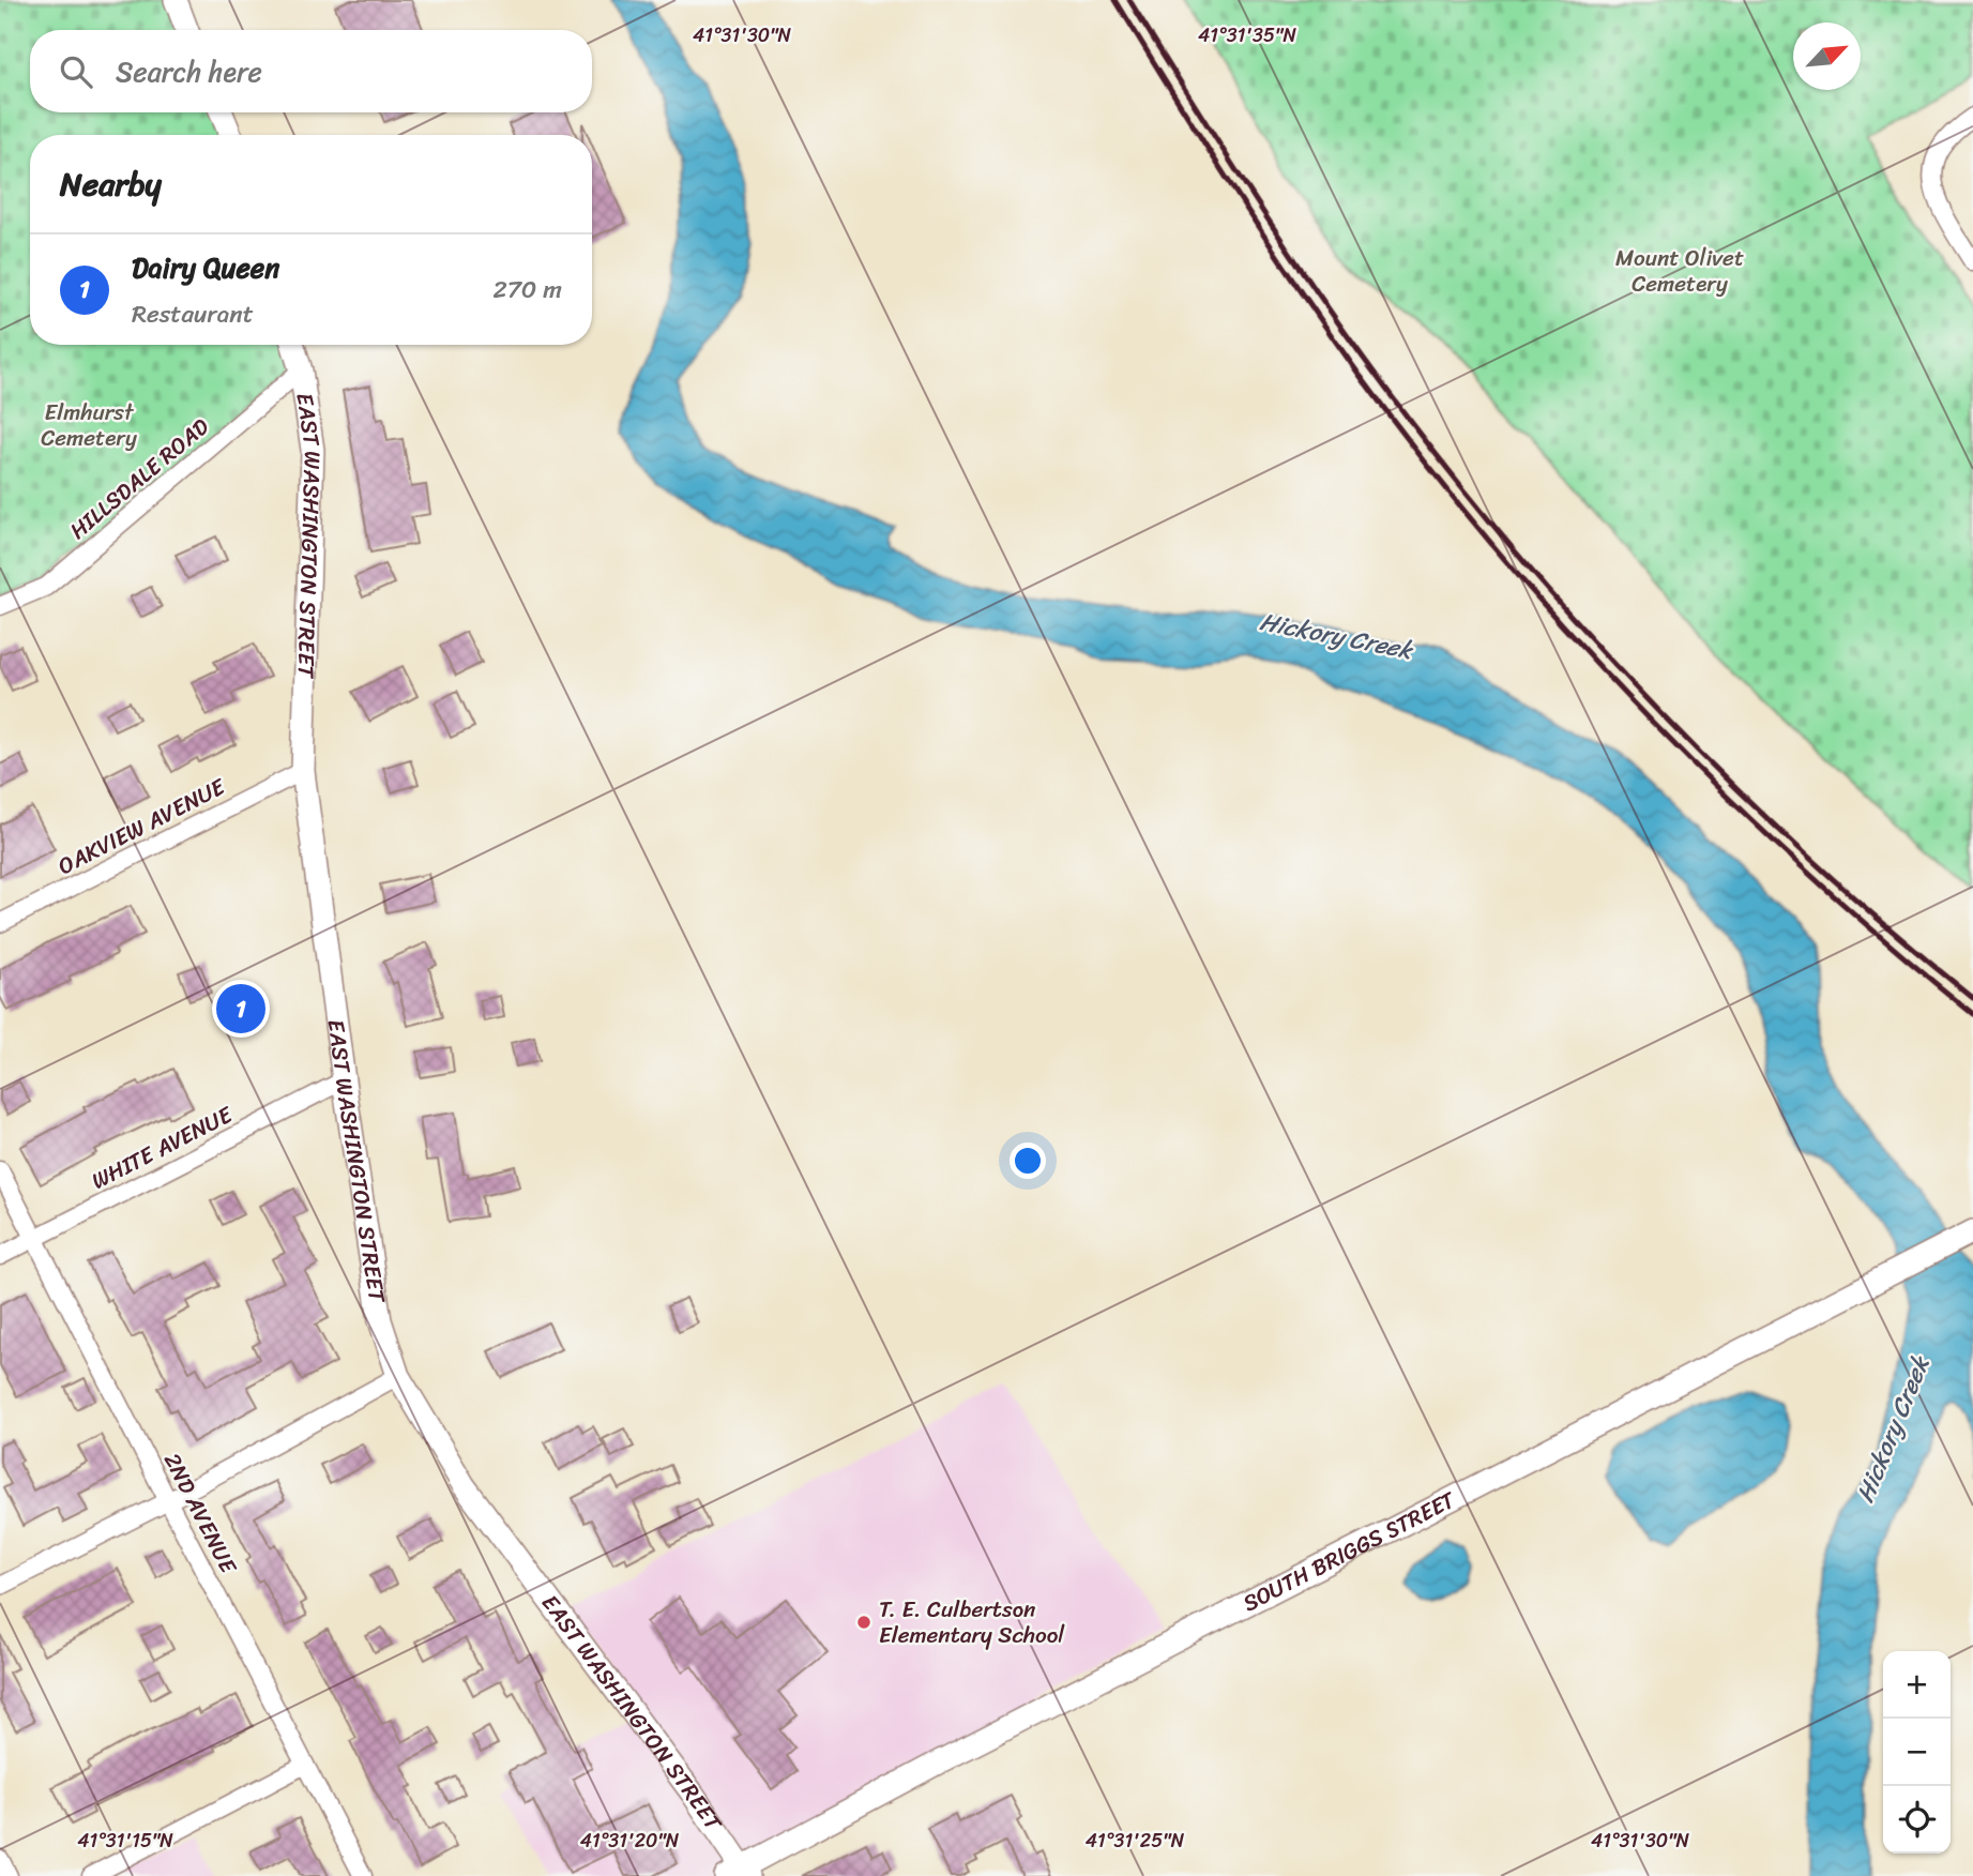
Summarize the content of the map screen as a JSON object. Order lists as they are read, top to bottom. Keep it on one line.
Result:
{"streets":{"street":["HILLSDALE ROAD","EAST WASHINGTON STREET","OAKVIEW AVENUE","WHITE AVENUE","2ND AVENUE","SOUTH BRIGGS STREET"]},"crossings":[["HILLSDALE ROAD","EAST WASHINGTON STREET"],["EAST WASHINGTON STREET","OAKVIEW AVENUE"],["EAST WASHINGTON STREET","WHITE AVENUE"],["EAST WASHINGTON STREET","SOUTH BRIGGS STREET"],["WHITE AVENUE","2ND AVENUE"]],"water":["Hickory Creek"],"parks":["Mount Olivet Cemetery","Elmhurst Cemetery"],"places":["T. E. Culbertson Elementary School"],"north":"top right","page":{"search":"Search here","heading":"Nearby","list":[{"mark":"1","name":"Dairy Queen","note":"Restaurant","value":"270 m"}],"pins":"1","map_buttons":["+","−"]},"coordinates":["41°31'30\"N","41°31'35\"N","41°31'15\"N","41°31'20\"N","41°31'25\"N"]}
